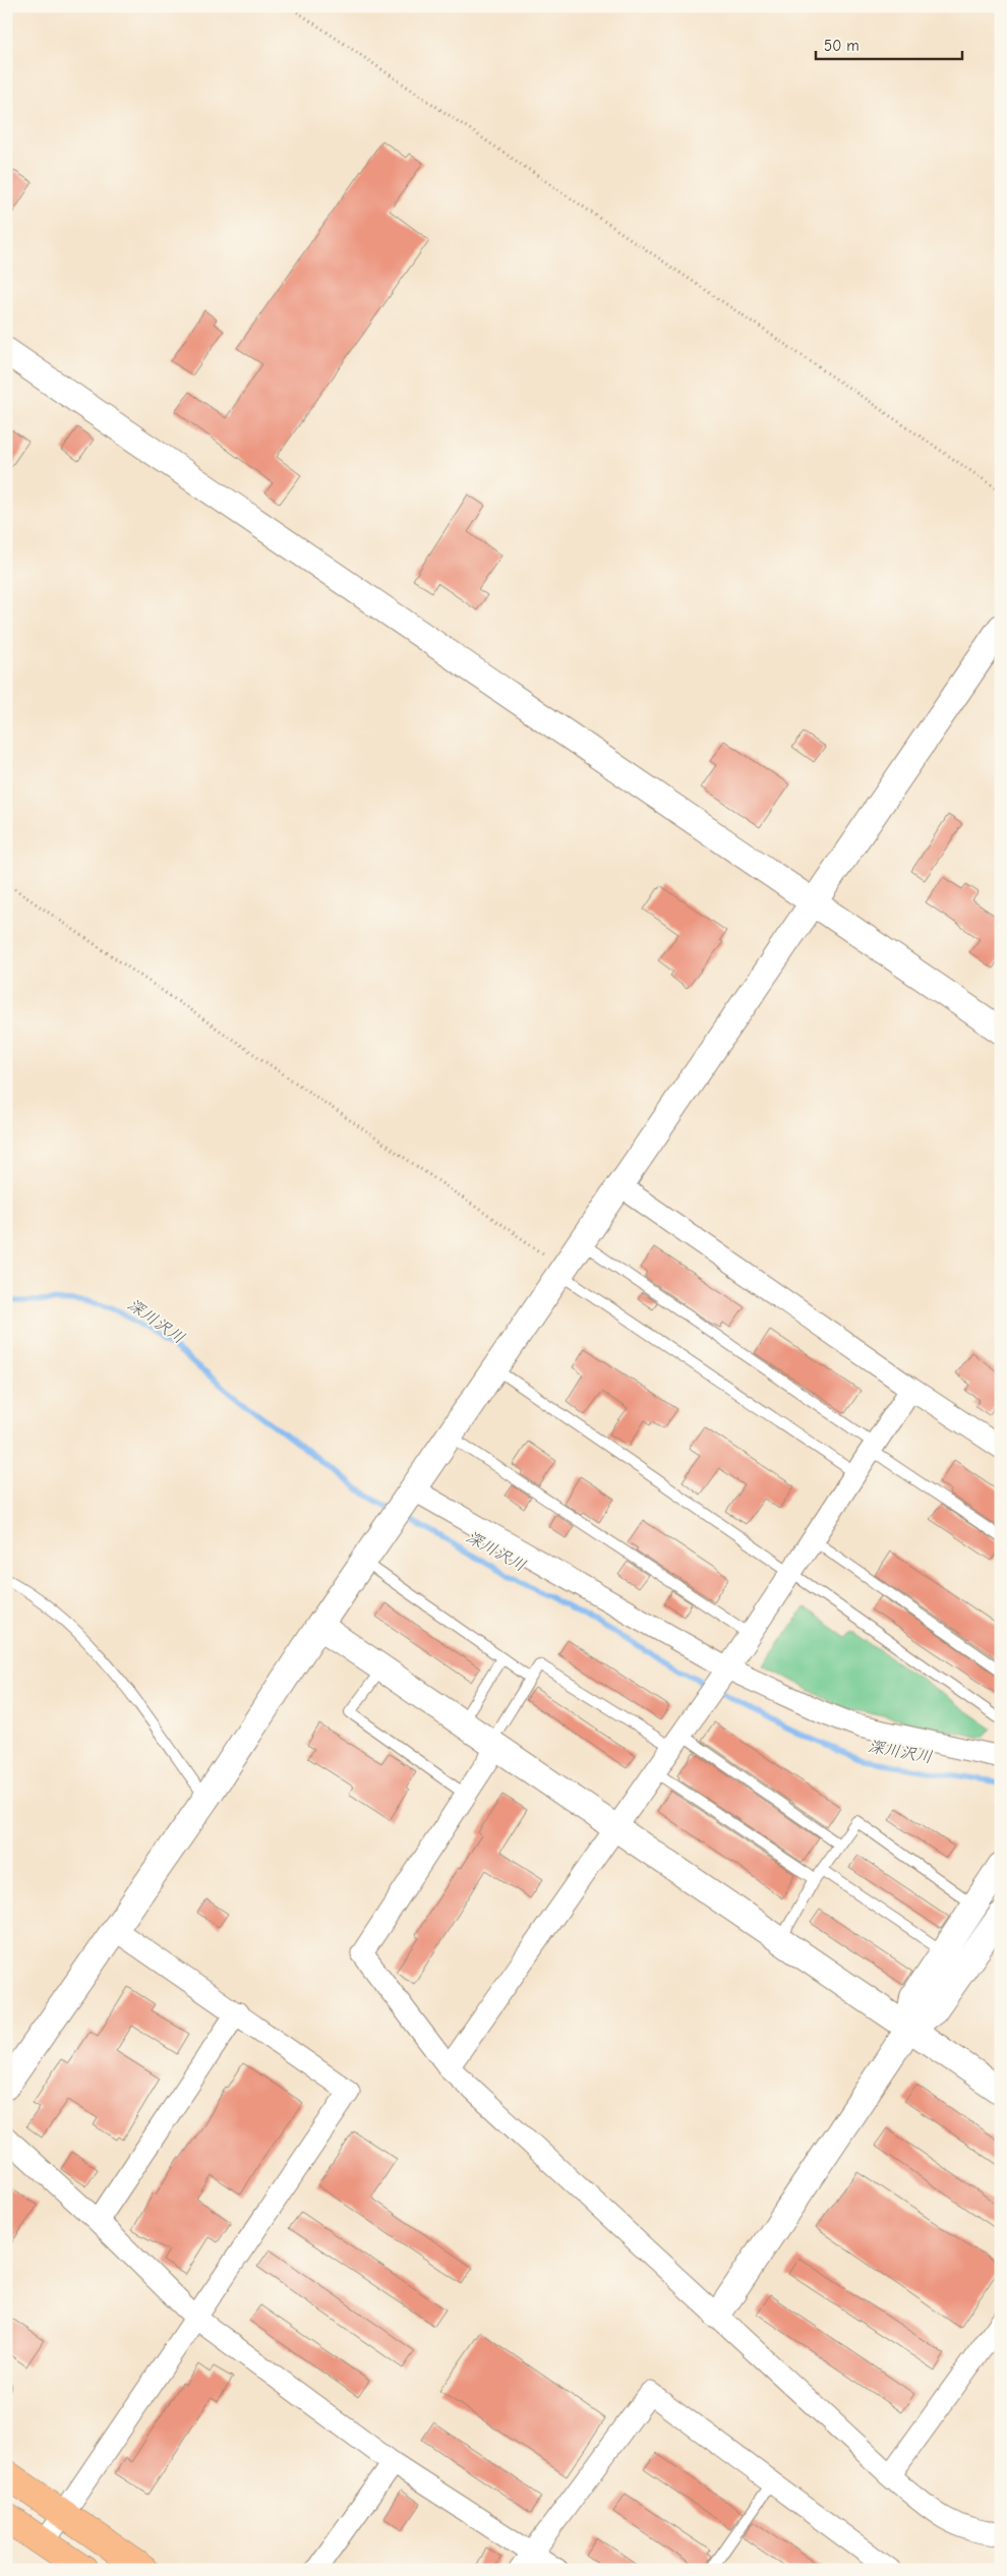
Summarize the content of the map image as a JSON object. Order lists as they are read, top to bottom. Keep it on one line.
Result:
{"water":["深川沢川"],"scale_bar":"50 m"}
